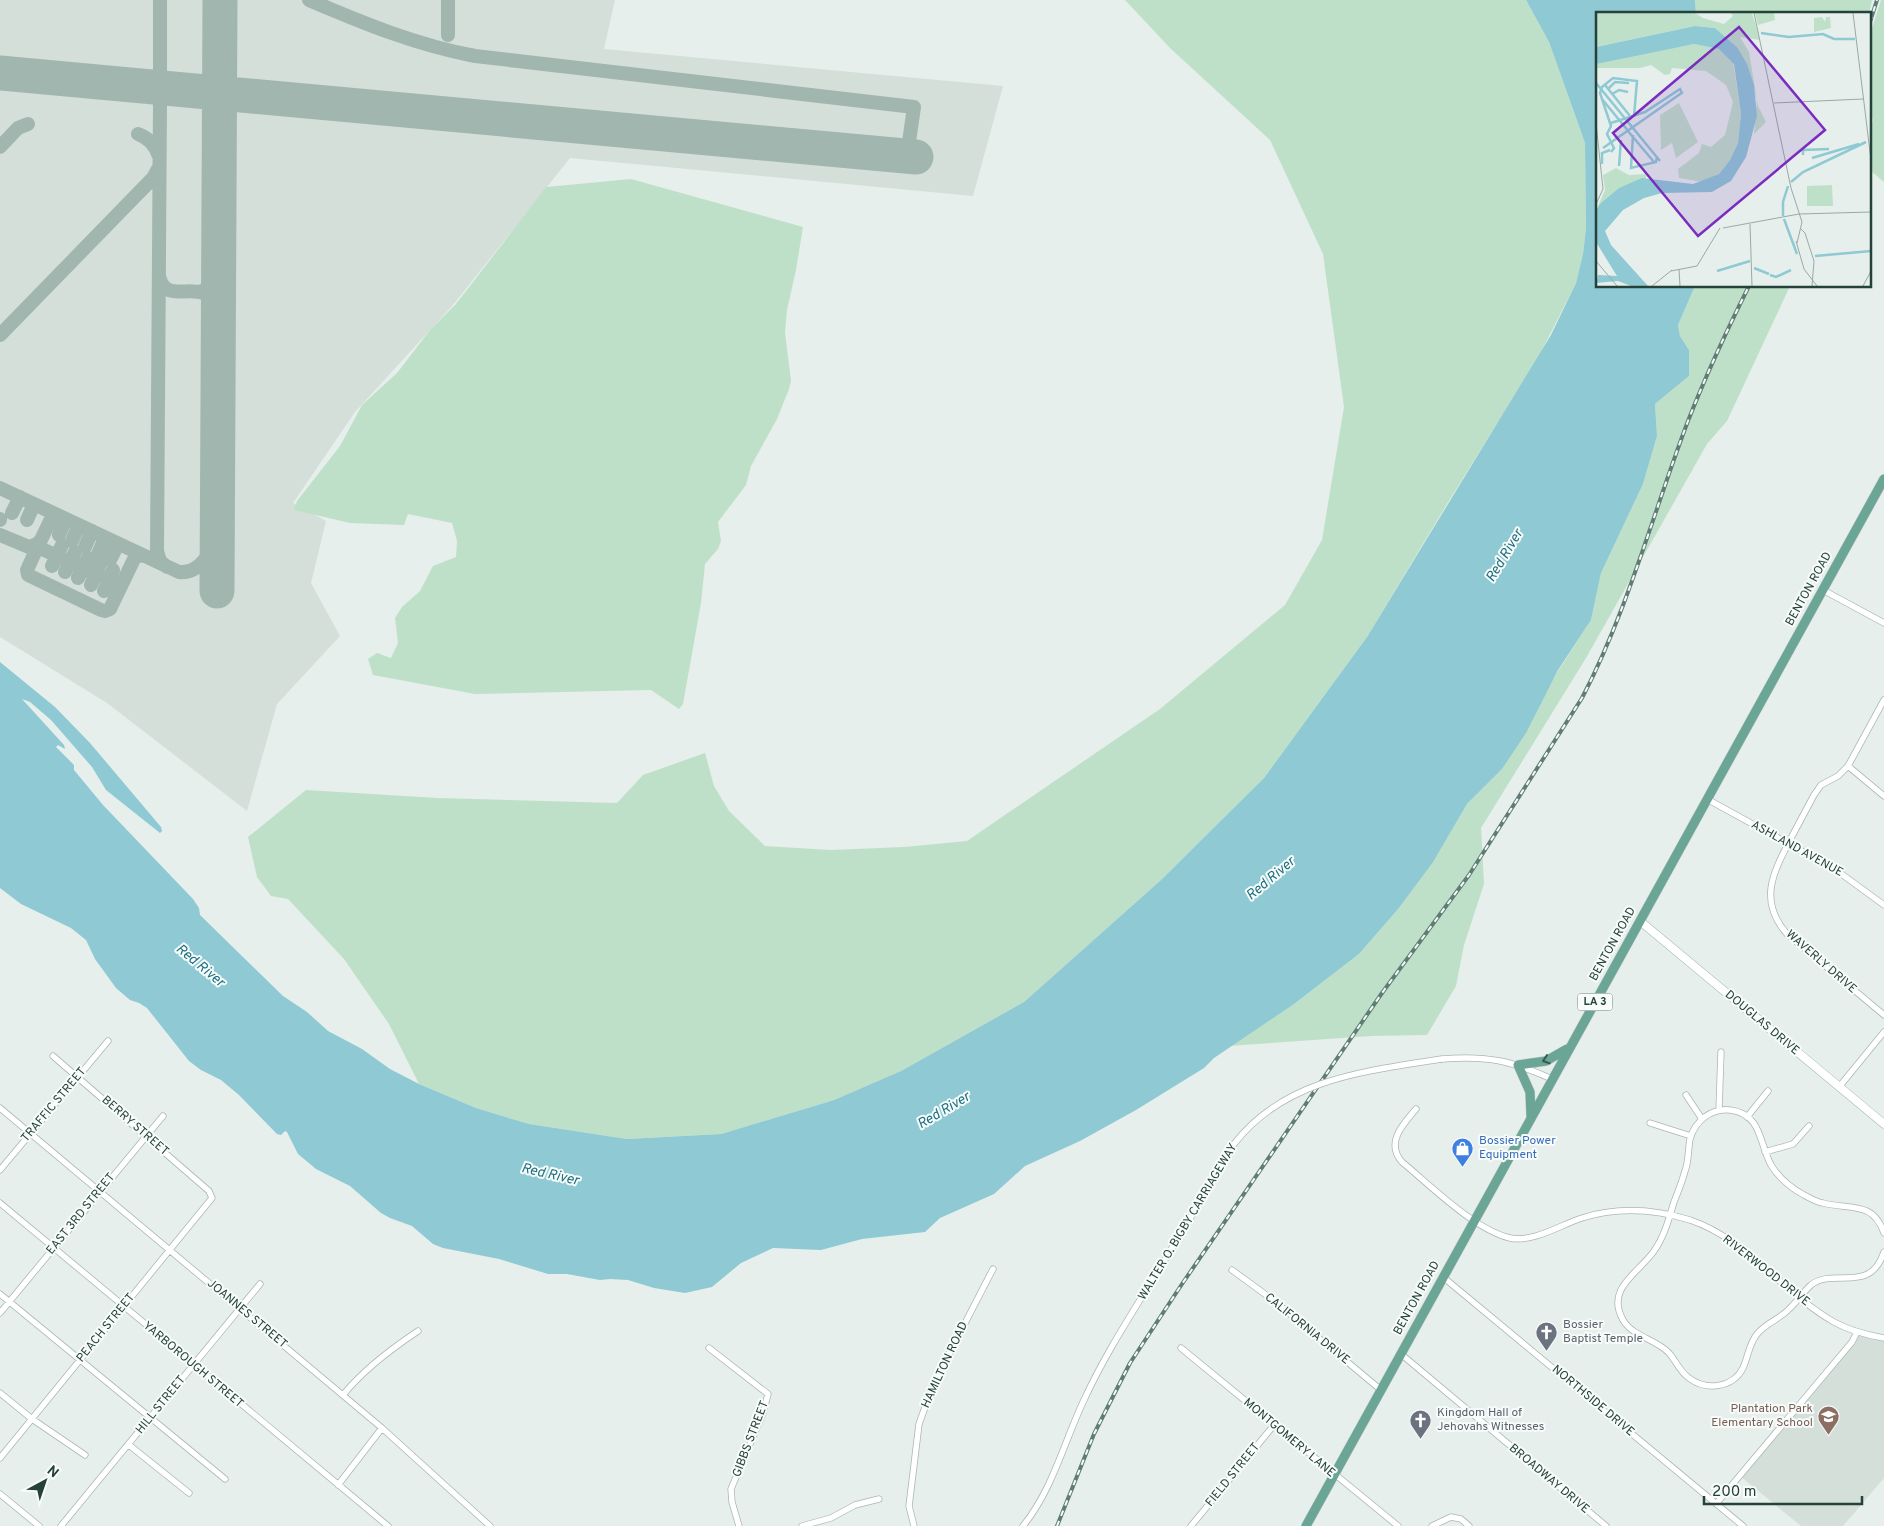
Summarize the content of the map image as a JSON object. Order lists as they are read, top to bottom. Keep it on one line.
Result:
{"streets":{"main road":["BENTON ROAD","LA 3"],"street":["ASHLAND AVENUE","WAVERLY DRIVE","DOUGLAS DRIVE","TRAFFIC STREET","BERRY STREET","EAST 3RD STREET","WALTER O. BIGBY CARRIAGEWAY","RIVERWOOD DRIVE","JOANNES STREET","PEACH STREET","CALIFORNIA DRIVE","YARBOROUGH STREET","HAMILTON ROAD","NORTHSIDE DRIVE","HILL STREET","MONTGOMERY LANE","GIBBS STREET","FIELD STREET","BROADWAY DRIVE"]},"crossings":[["BENTON ROAD","ASHLAND AVENUE"],["BENTON ROAD","DOUGLAS DRIVE"],["BENTON ROAD","WALTER O. BIGBY CARRIAGEWAY"],["BENTON ROAD","RIVERWOOD DRIVE"],["BENTON ROAD","CALIFORNIA DRIVE"],["BENTON ROAD","NORTHSIDE DRIVE"],["BENTON ROAD","MONTGOMERY LANE"],["BENTON ROAD","BROADWAY DRIVE"],["ASHLAND AVENUE","WAVERLY DRIVE"],["TRAFFIC STREET","BERRY STREET"],["TRAFFIC STREET","JOANNES STREET"],["BERRY STREET","EAST 3RD STREET"],["BERRY STREET","PEACH STREET"],["EAST 3RD STREET","JOANNES STREET"],["EAST 3RD STREET","YARBOROUGH STREET"],["JOANNES STREET","PEACH STREET"],["JOANNES STREET","HILL STREET"],["PEACH STREET","YARBOROUGH STREET"],["YARBOROUGH STREET","HILL STREET"],["MONTGOMERY LANE","FIELD STREET"]],"water":["Red River"],"places":{"shop":["Bossier Power Equipment"],"church":["Bossier Baptist Temple","Kingdom Hall of Jehovahs Witnesses"],"school or university":["Plantation Park Elementary School"]},"scale_bar":"200 m","north":"top right"}
